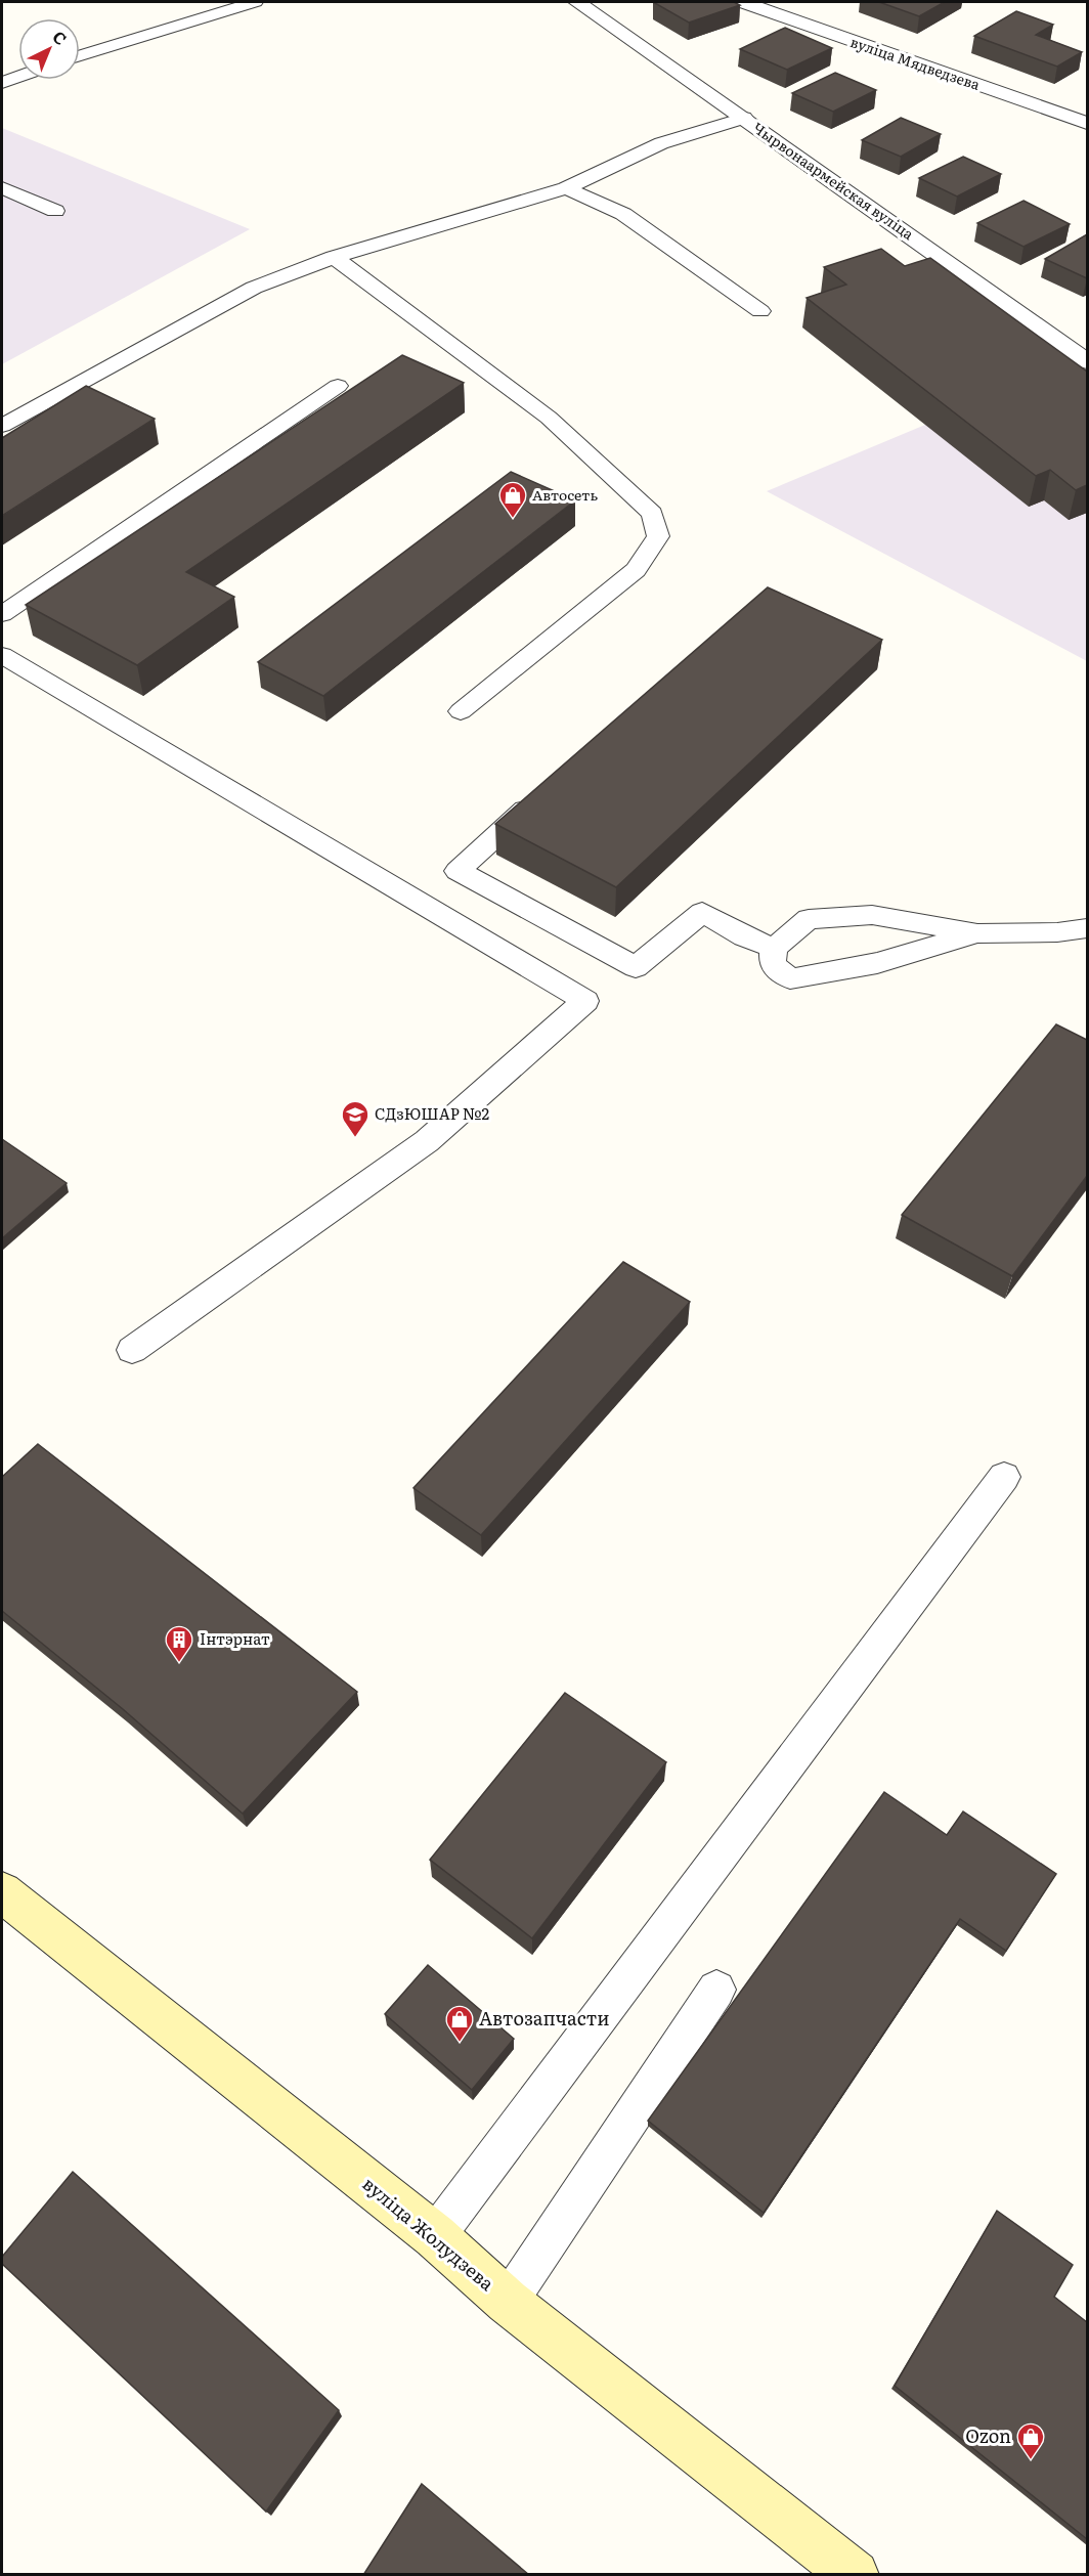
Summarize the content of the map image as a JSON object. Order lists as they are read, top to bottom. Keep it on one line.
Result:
{"streets":{"main road":["вуліца Жолудзева"],"street":["вуліца Мядведзева","Чырвонаармейская вуліца"]},"places":{"shop":["Автосеть","Автозапчасти","Ozon"],"school or university":["СДзЮШАР №2"],"building":["Інтэрнат"]},"north":"top right"}
